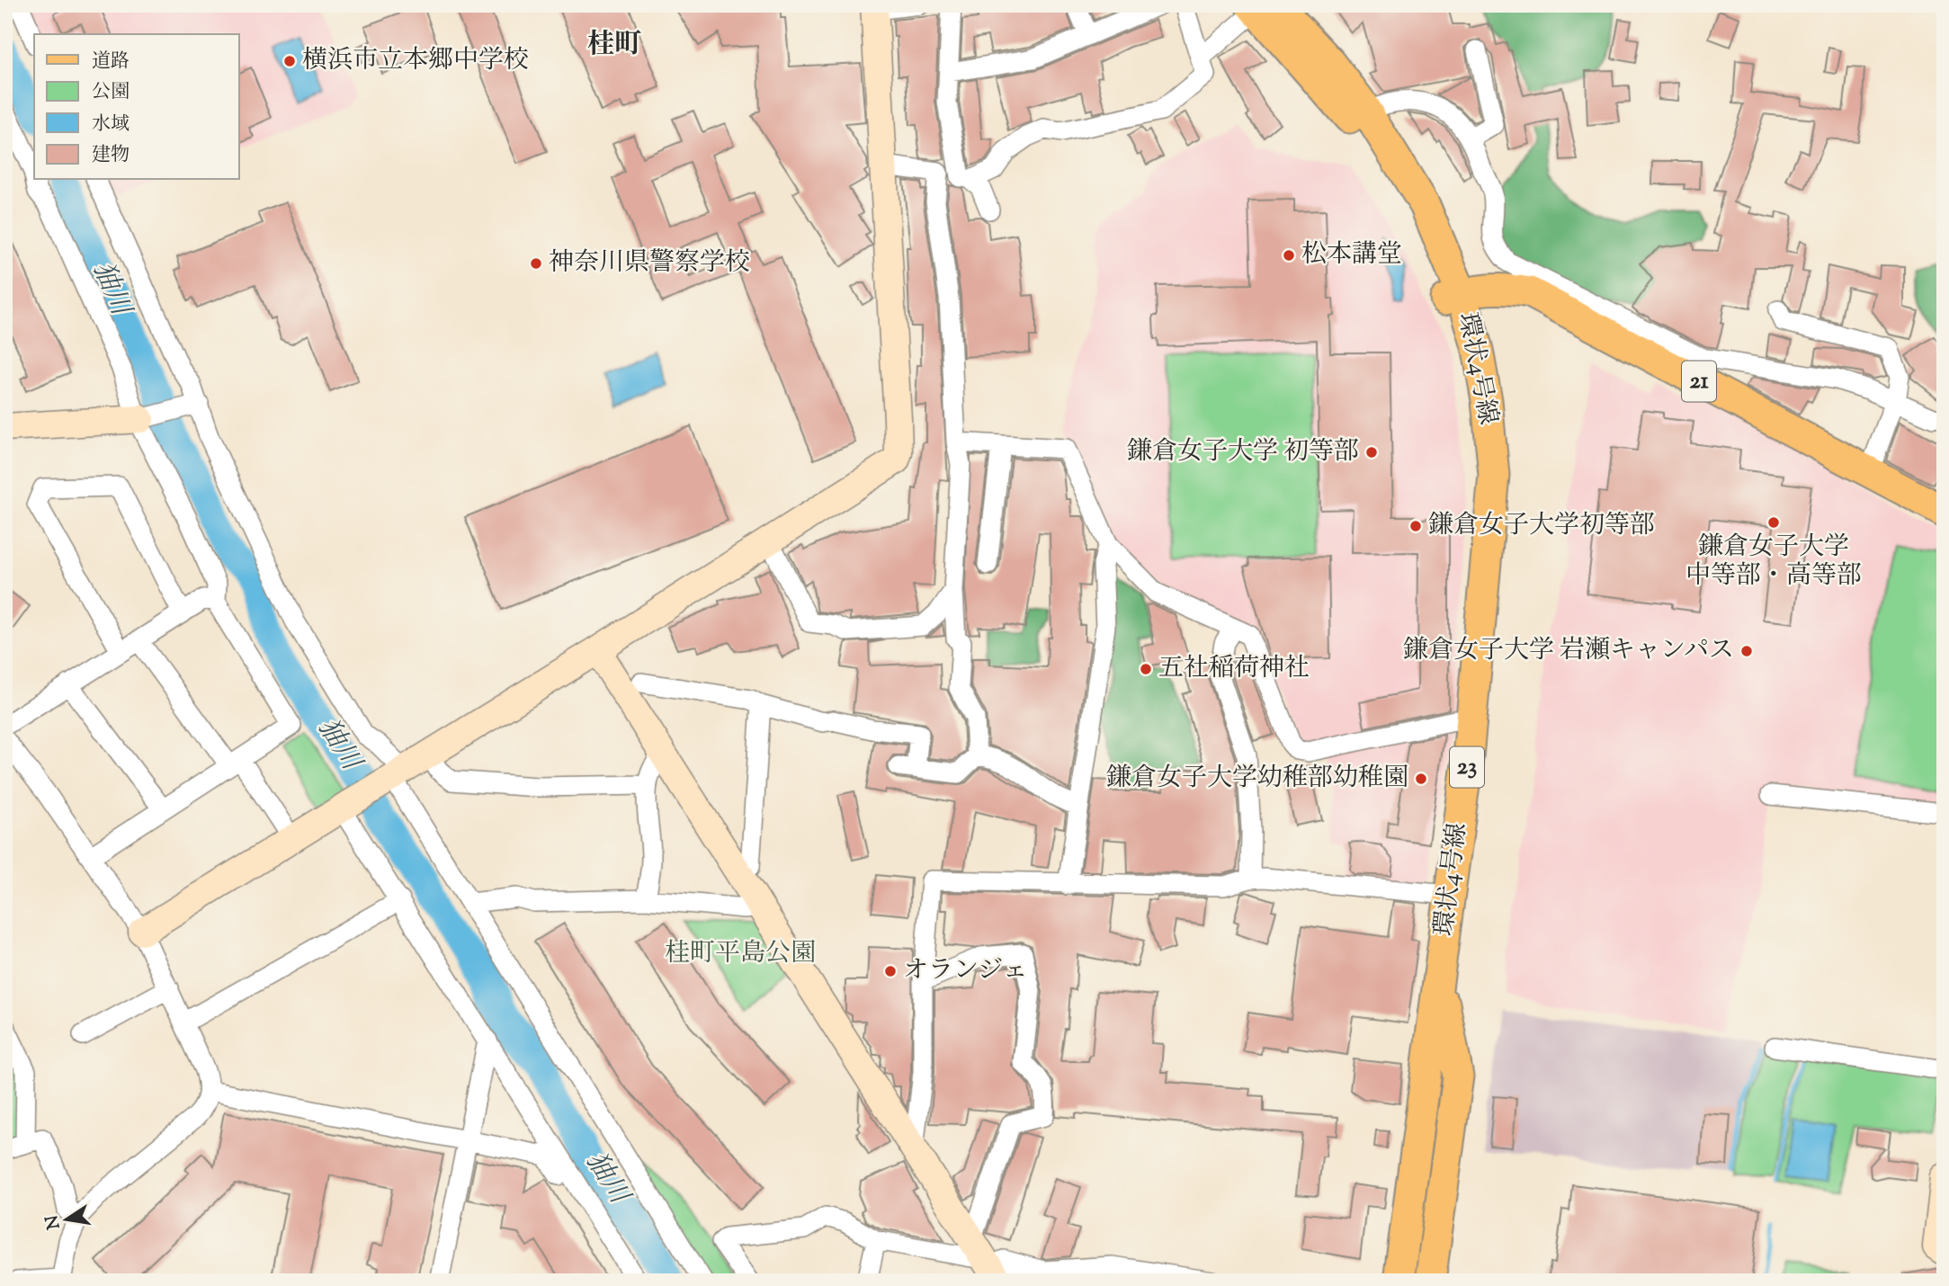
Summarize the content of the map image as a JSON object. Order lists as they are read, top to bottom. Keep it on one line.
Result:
{"streets":{"main road":["環状4号線","21","23"]},"crossings":[["環状4号線","21"]],"districts":["桂町"],"water":["㹨川"],"parks":["桂町平島公園"],"places":["横浜市立本郷中学校","松本講堂","神奈川県警察学校","鎌倉女子大学 初等部","鎌倉女子大学 中等部・高等部","鎌倉女子大学初等部","鎌倉女子大学 岩瀬キャンパス","五社稲荷神社","鎌倉女子大学幼稚部幼稚園","オランジェ"],"legend":["道路","公園","水域","建物"],"north":"left"}
